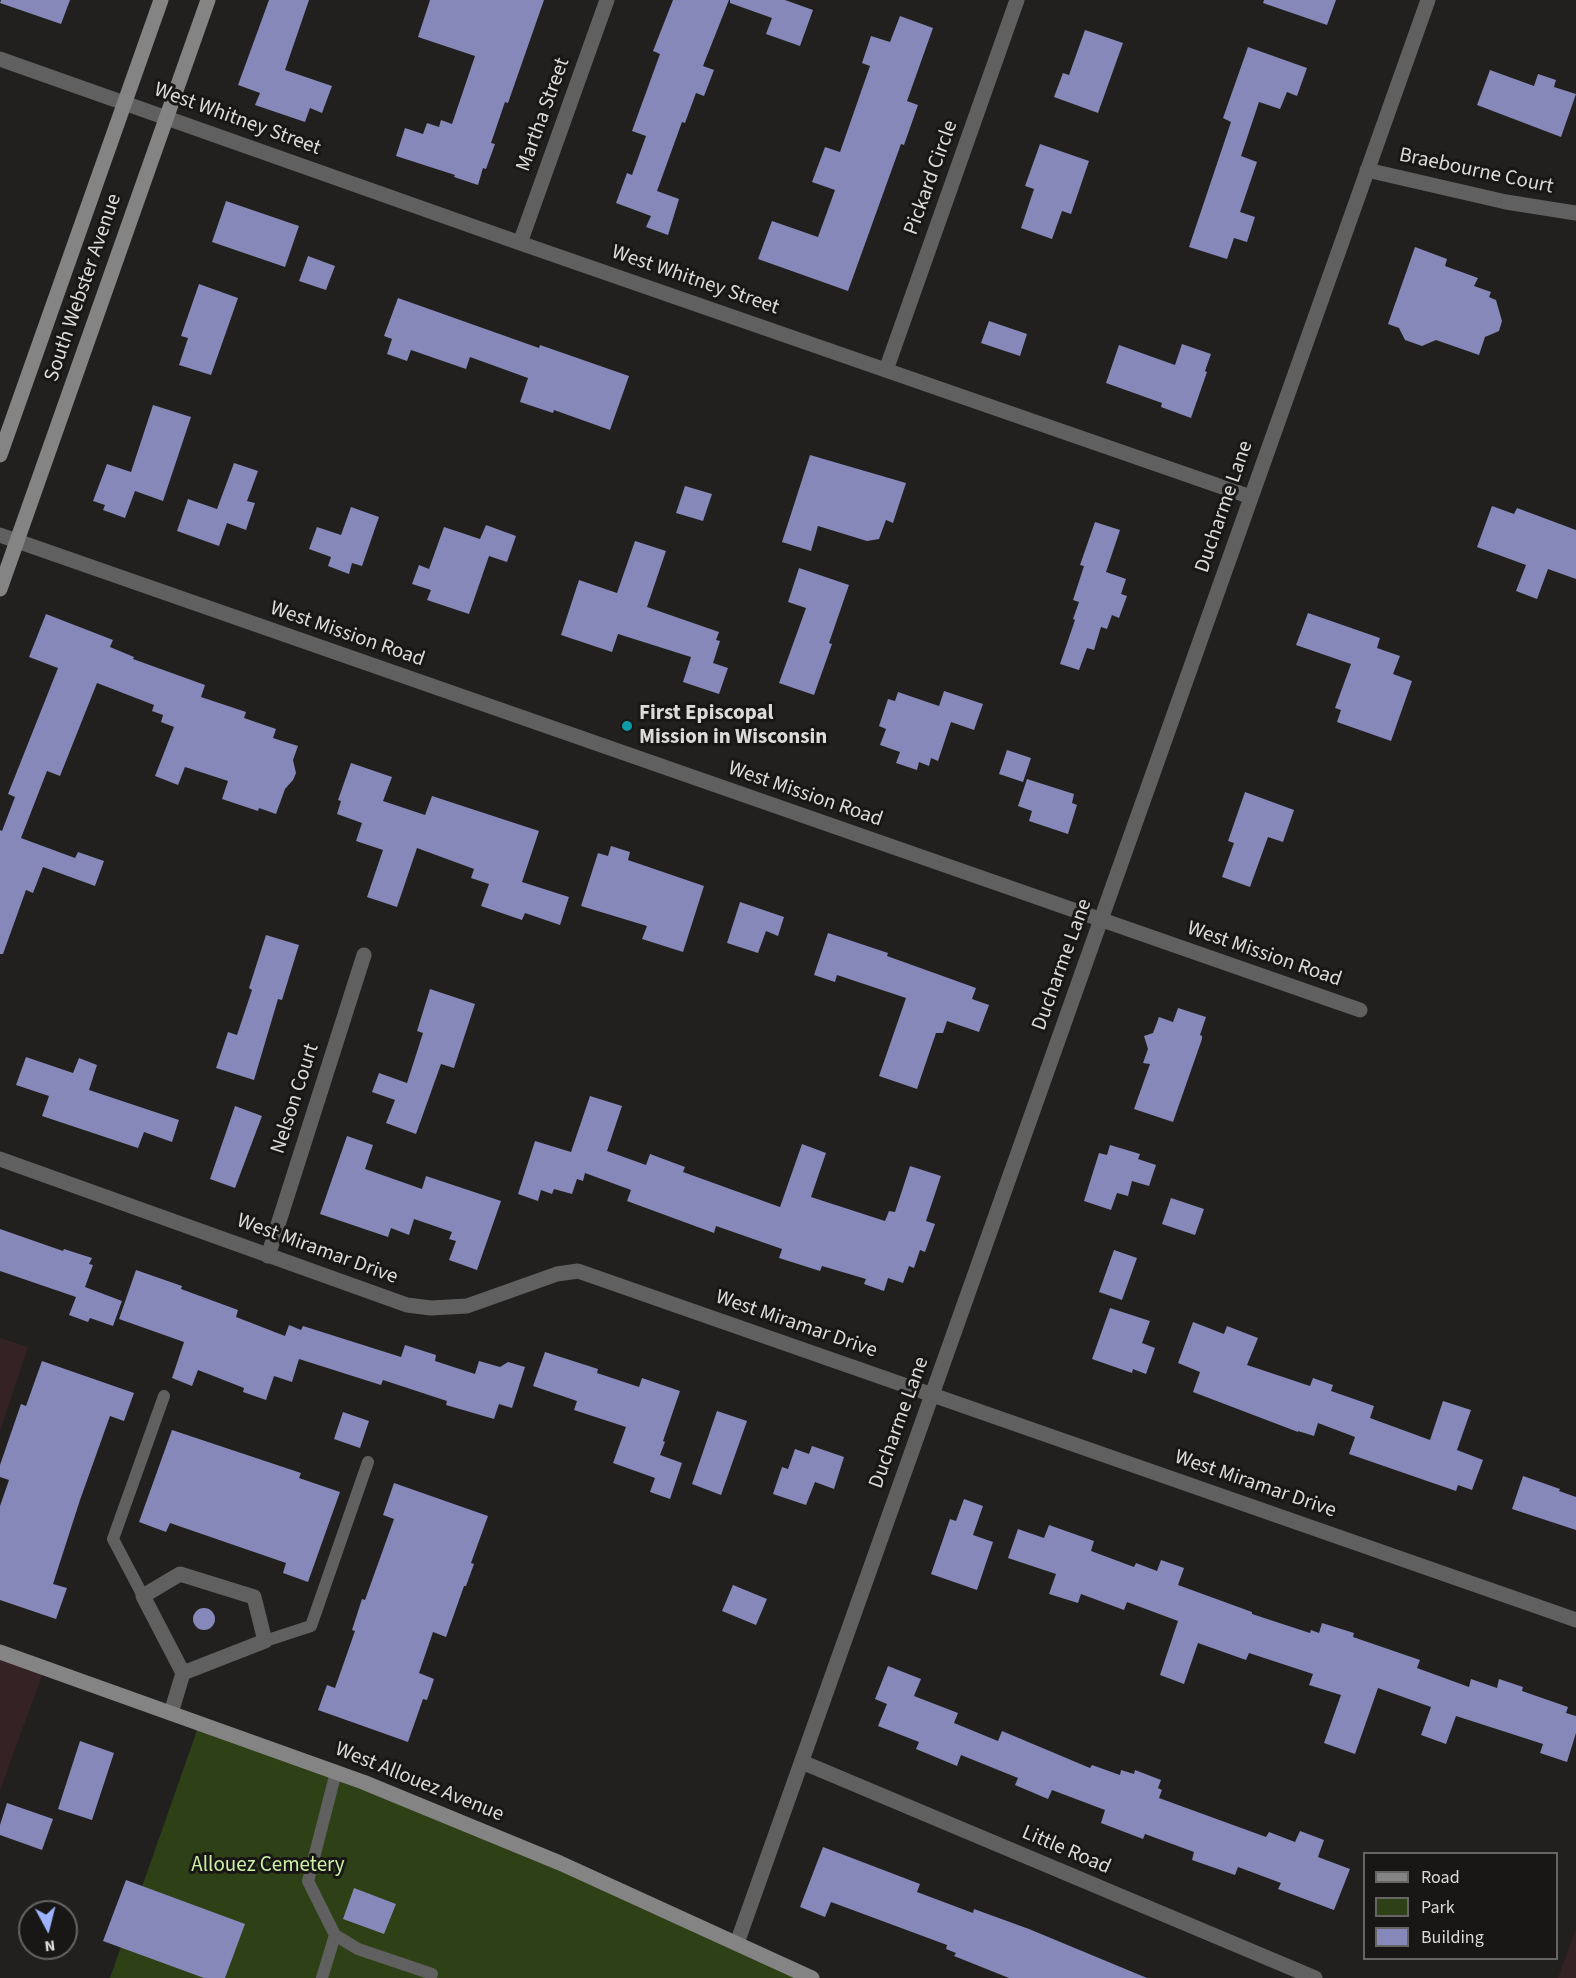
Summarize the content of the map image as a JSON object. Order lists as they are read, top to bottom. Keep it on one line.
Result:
{"streets":{"main road":["South Webster Avenue","West Allouez Avenue"],"street":["Martha Street","West Whitney Street","Braebourne Court","Pickard Circle","Ducharme Lane","West Mission Road","Nelson Court","West Miramar Drive","Little Road"]},"crossings":[["Martha Street","West Whitney Street"],["West Whitney Street","Pickard Circle"],["West Whitney Street","South Webster Avenue"],["West Whitney Street","Ducharme Lane"],["Braebourne Court","Ducharme Lane"],["South Webster Avenue","West Mission Road"],["Ducharme Lane","West Mission Road"],["Ducharme Lane","West Miramar Drive"],["Ducharme Lane","West Allouez Avenue"],["Ducharme Lane","Little Road"],["Nelson Court","West Miramar Drive"]],"parks":["Allouez Cemetery"],"places":["First Episcopal Mission in Wisconsin"],"legend":["Road","Park","Building"],"north":"bottom"}
